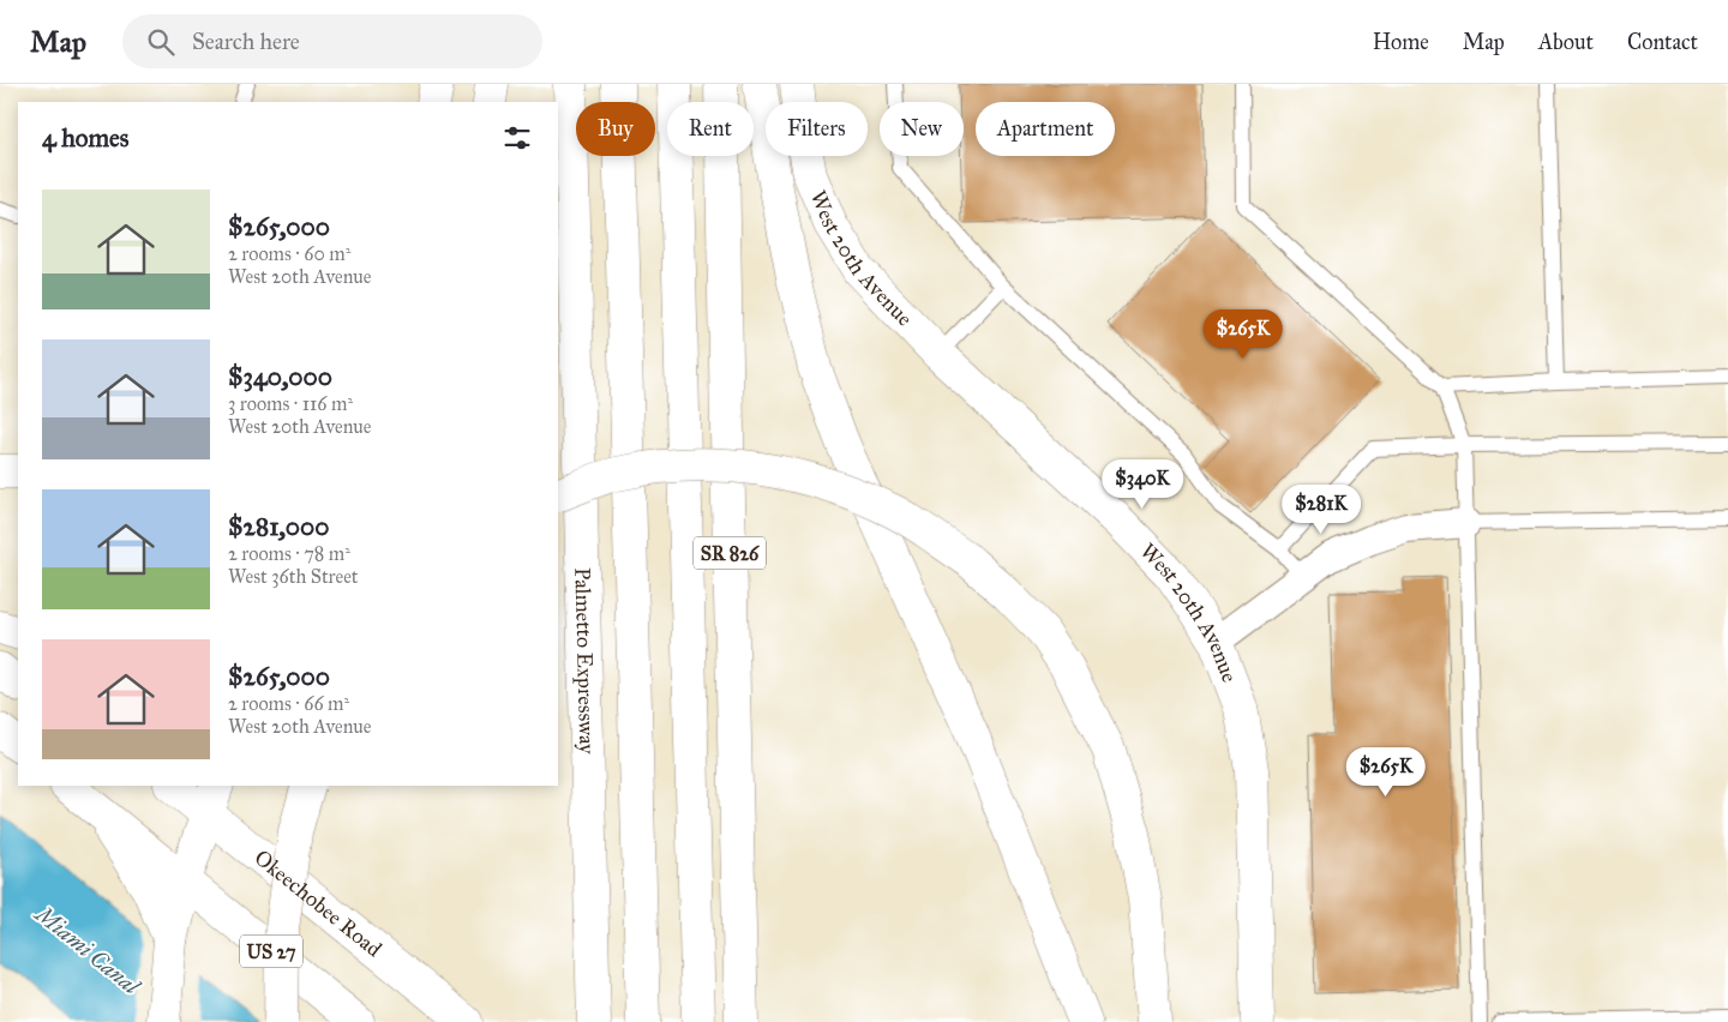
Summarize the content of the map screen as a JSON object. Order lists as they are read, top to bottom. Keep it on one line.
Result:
{"streets":{"main road":["West 20th Avenue","SR 826","Palmetto Expressway","Okeechobee Road","US 27"]},"water":["Miami Canal"],"page":{"header":"Map","search":"Search here","nav":["Home","Map","About","Contact"],"chip":["Buy","Rent","Filters","New","Apartment"],"heading":"4 homes","list":[{"name":"$265,000","note":"2 rooms · 60 m² · West 20th Avenue"},{"name":"$340,000","note":"3 rooms · 116 m² · West 20th Avenue"},{"name":"$281,000","note":"2 rooms · 78 m² · West 36th Street"},{"name":"$265,000","note":"2 rooms · 66 m² · West 20th Avenue"}],"price":["$265K","$340K","$281K","$265K"]}}
